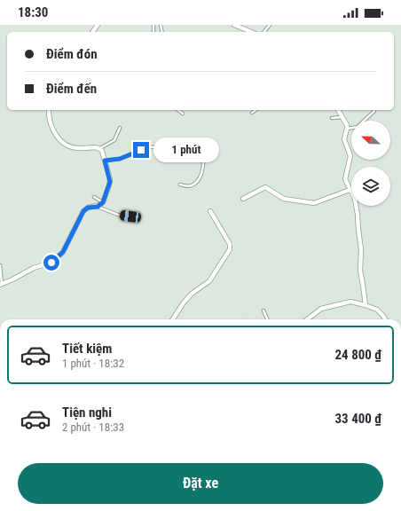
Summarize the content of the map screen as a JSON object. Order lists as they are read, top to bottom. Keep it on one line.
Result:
{"north":"left","page":{"status":"18:30","banner":["Điểm đón","Điểm đến"],"bubble":"1 phút","list":[{"name":"Tiết kiệm","note":"1 phút · 18:32","value":"24 800 ₫"},{"name":"Tiện nghi","note":"2 phút · 18:33","value":"33 400 ₫"}],"buttons":"Đặt xe"}}
